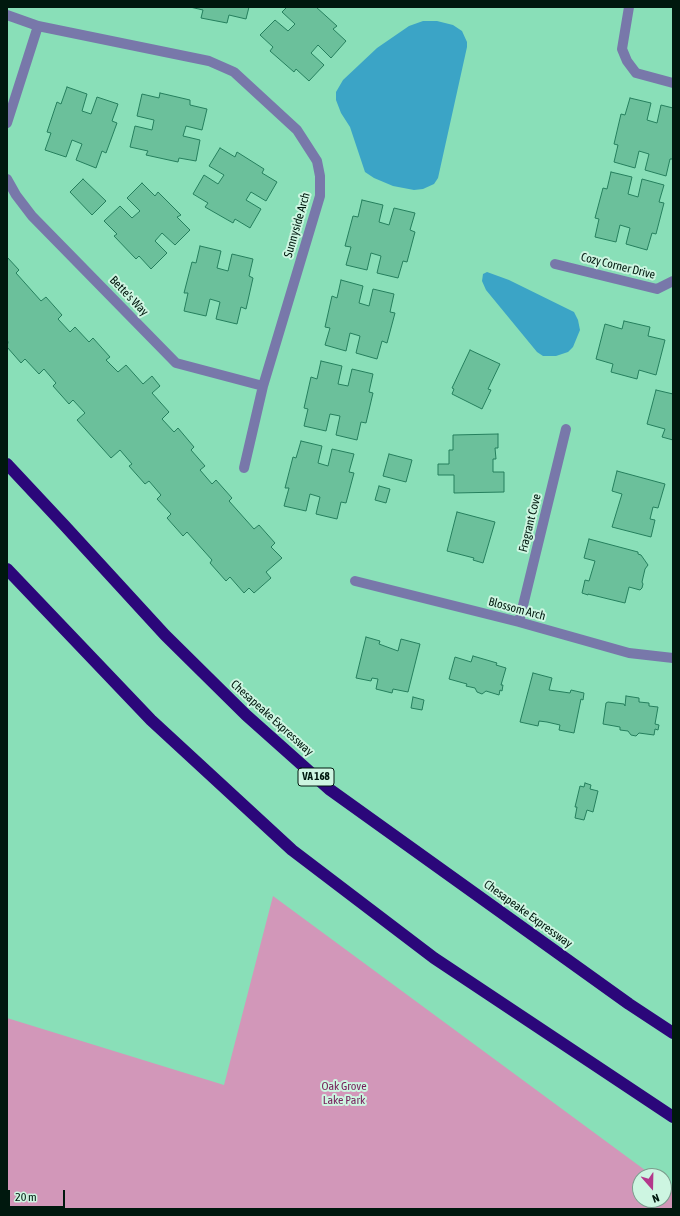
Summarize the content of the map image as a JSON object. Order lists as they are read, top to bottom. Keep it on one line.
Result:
{"streets":{"highway":["Chesapeake Expressway","VA 168"],"street":["Sunnyside Arch","Cozy Corner Drive","Bette's Way","Fragrant Cove","Blossom Arch"]},"crossings":[["Sunnyside Arch","Bette's Way"],["Fragrant Cove","Blossom Arch"]],"parks":["Oak Grove Lake Park"],"scale_bar":"20 m","north":"bottom"}
